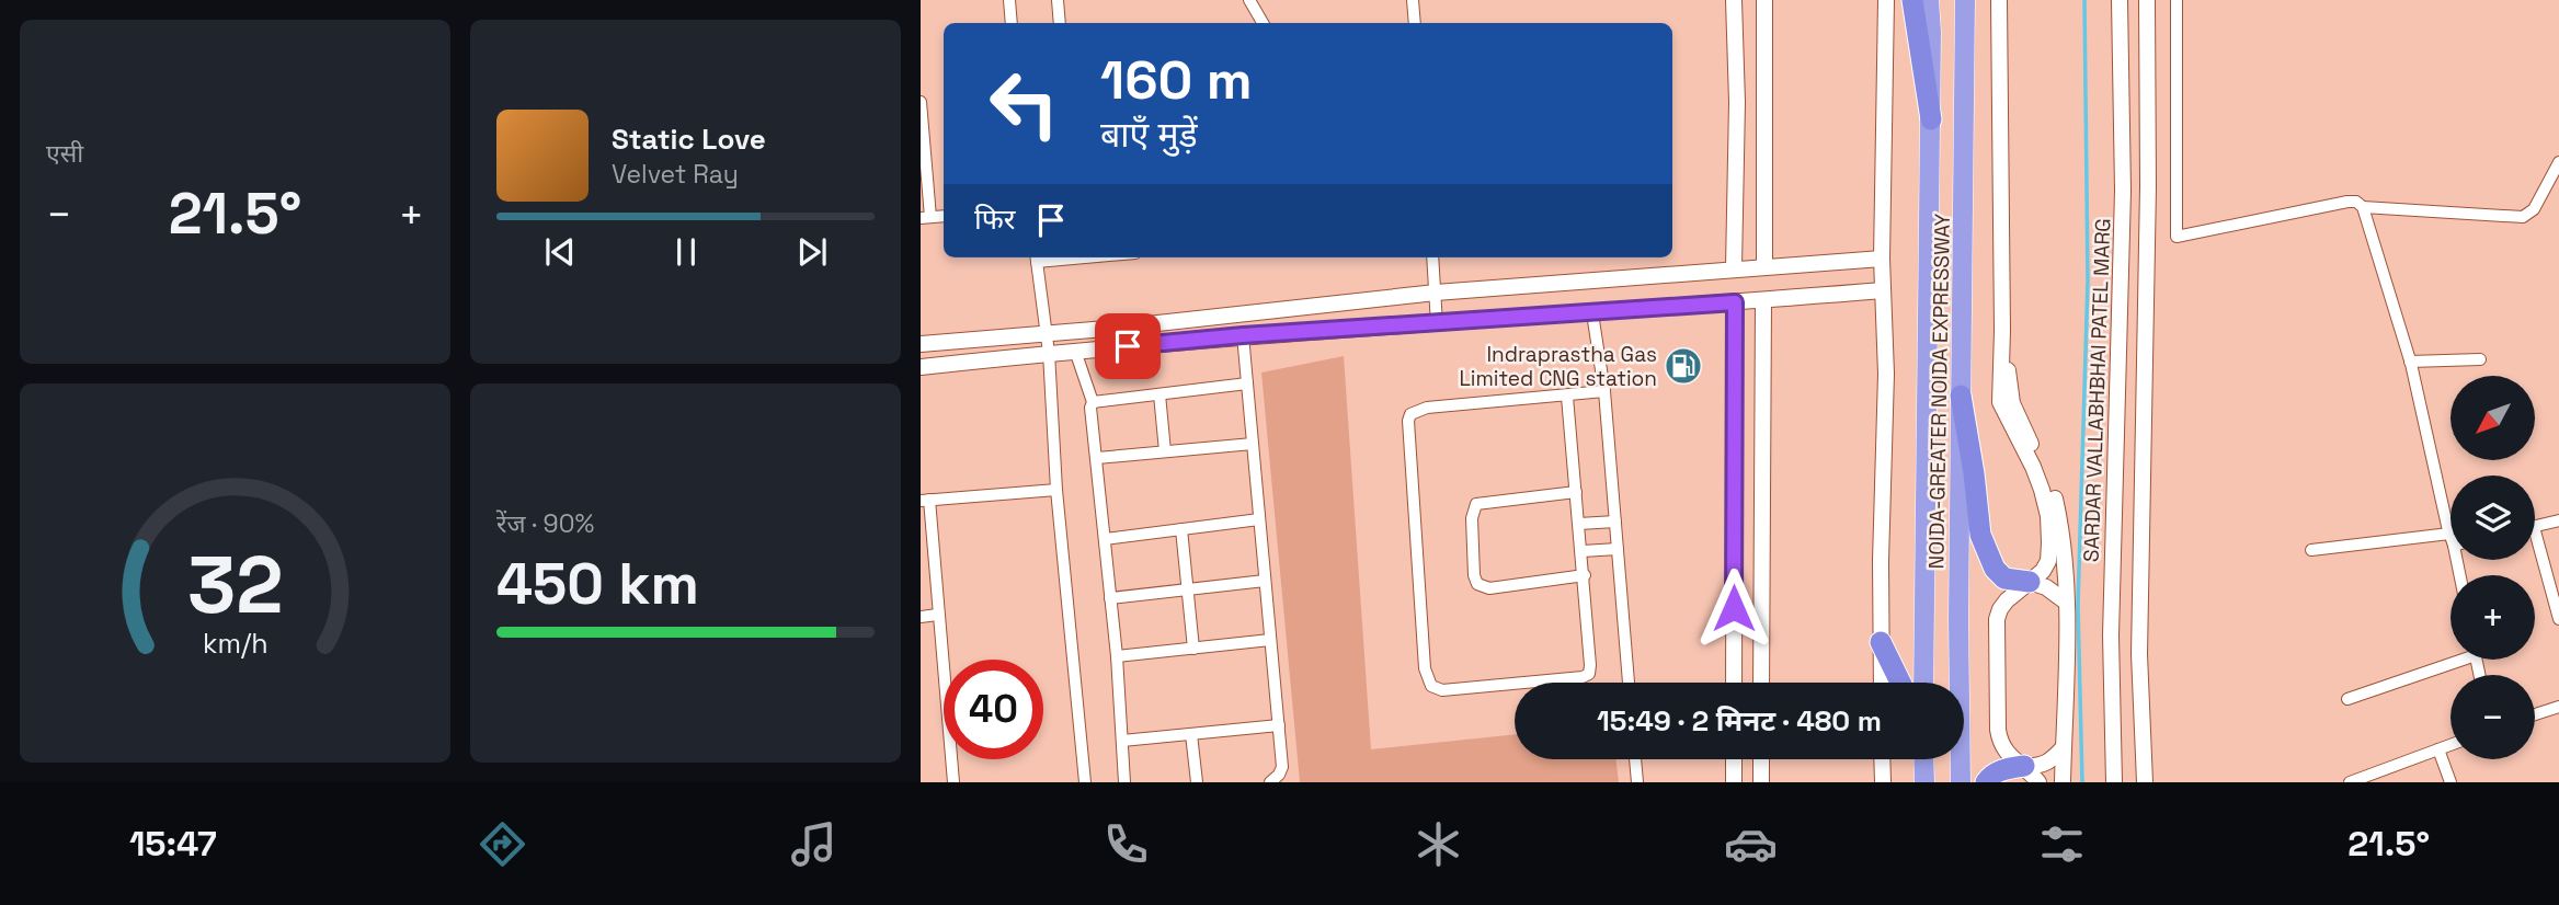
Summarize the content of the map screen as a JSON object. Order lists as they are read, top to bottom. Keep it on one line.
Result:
{"streets":{"highway":["NOIDA-GREATER NOIDA EXPRESSWAY"],"street":["SARDAR VALLABHBHAI PATEL MARG"]},"places":{"fuel station":["Indraprastha Gas Limited CNG station"]},"north":"bottom left","page":{"tile":["एसी",["रेंज · 90%","450 km"]],"turn":["160 m","बाएँ मुड़ें"],"song":["Static Love","Velvet Ray"],"heat":["−","21.5°","+"],"then":"फिर","map_buttons":["+","−"],"limit":"40","trip":"15:49 · 2 मिनट · 480 m","tabs":["15:47","21.5°"],"gauge":["32","km/h"]}}
